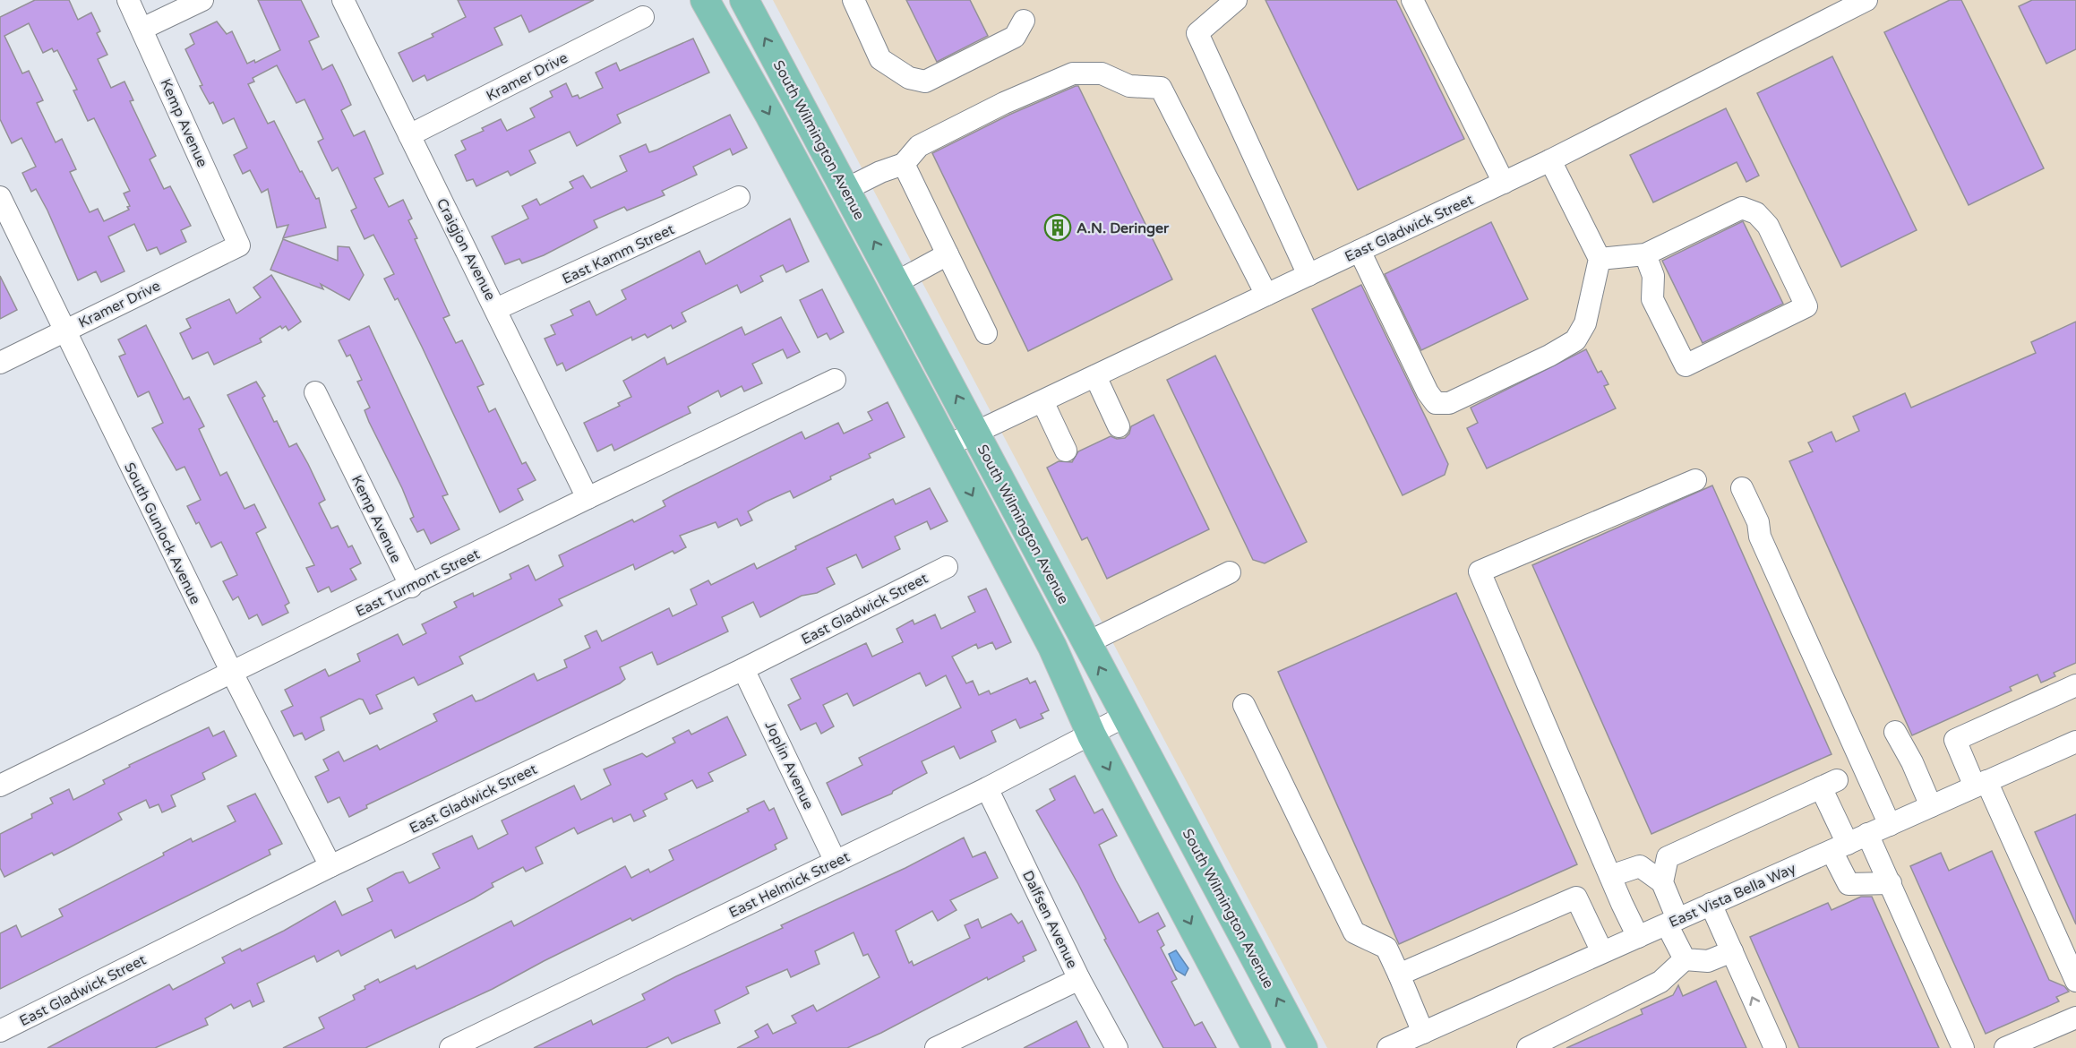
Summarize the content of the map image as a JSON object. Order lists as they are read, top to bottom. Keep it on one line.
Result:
{"streets":{"main road":["South Wilmington Avenue"],"street":["Kramer Drive","Kemp Avenue","East Gladwick Street","Craigjon Avenue","East Kamm Street","South Gunlock Avenue","East Turmont Street","Joplin Avenue","East Helmick Street","East Vista Bella Way","Dalfsen Avenue"]},"crossings":[["Kramer Drive","Kemp Avenue"],["Kramer Drive","Craigjon Avenue"],["Kramer Drive","South Gunlock Avenue"],["Kemp Avenue","East Turmont Street"],["South Wilmington Avenue","East Gladwick Street"],["South Wilmington Avenue","East Helmick Street"],["East Gladwick Street","South Gunlock Avenue"],["East Gladwick Street","Joplin Avenue"],["Craigjon Avenue","East Kamm Street"],["Craigjon Avenue","East Turmont Street"],["South Gunlock Avenue","East Turmont Street"],["Joplin Avenue","East Helmick Street"],["East Helmick Street","Dalfsen Avenue"]],"places":{"building":["A.N. Deringer"]}}
